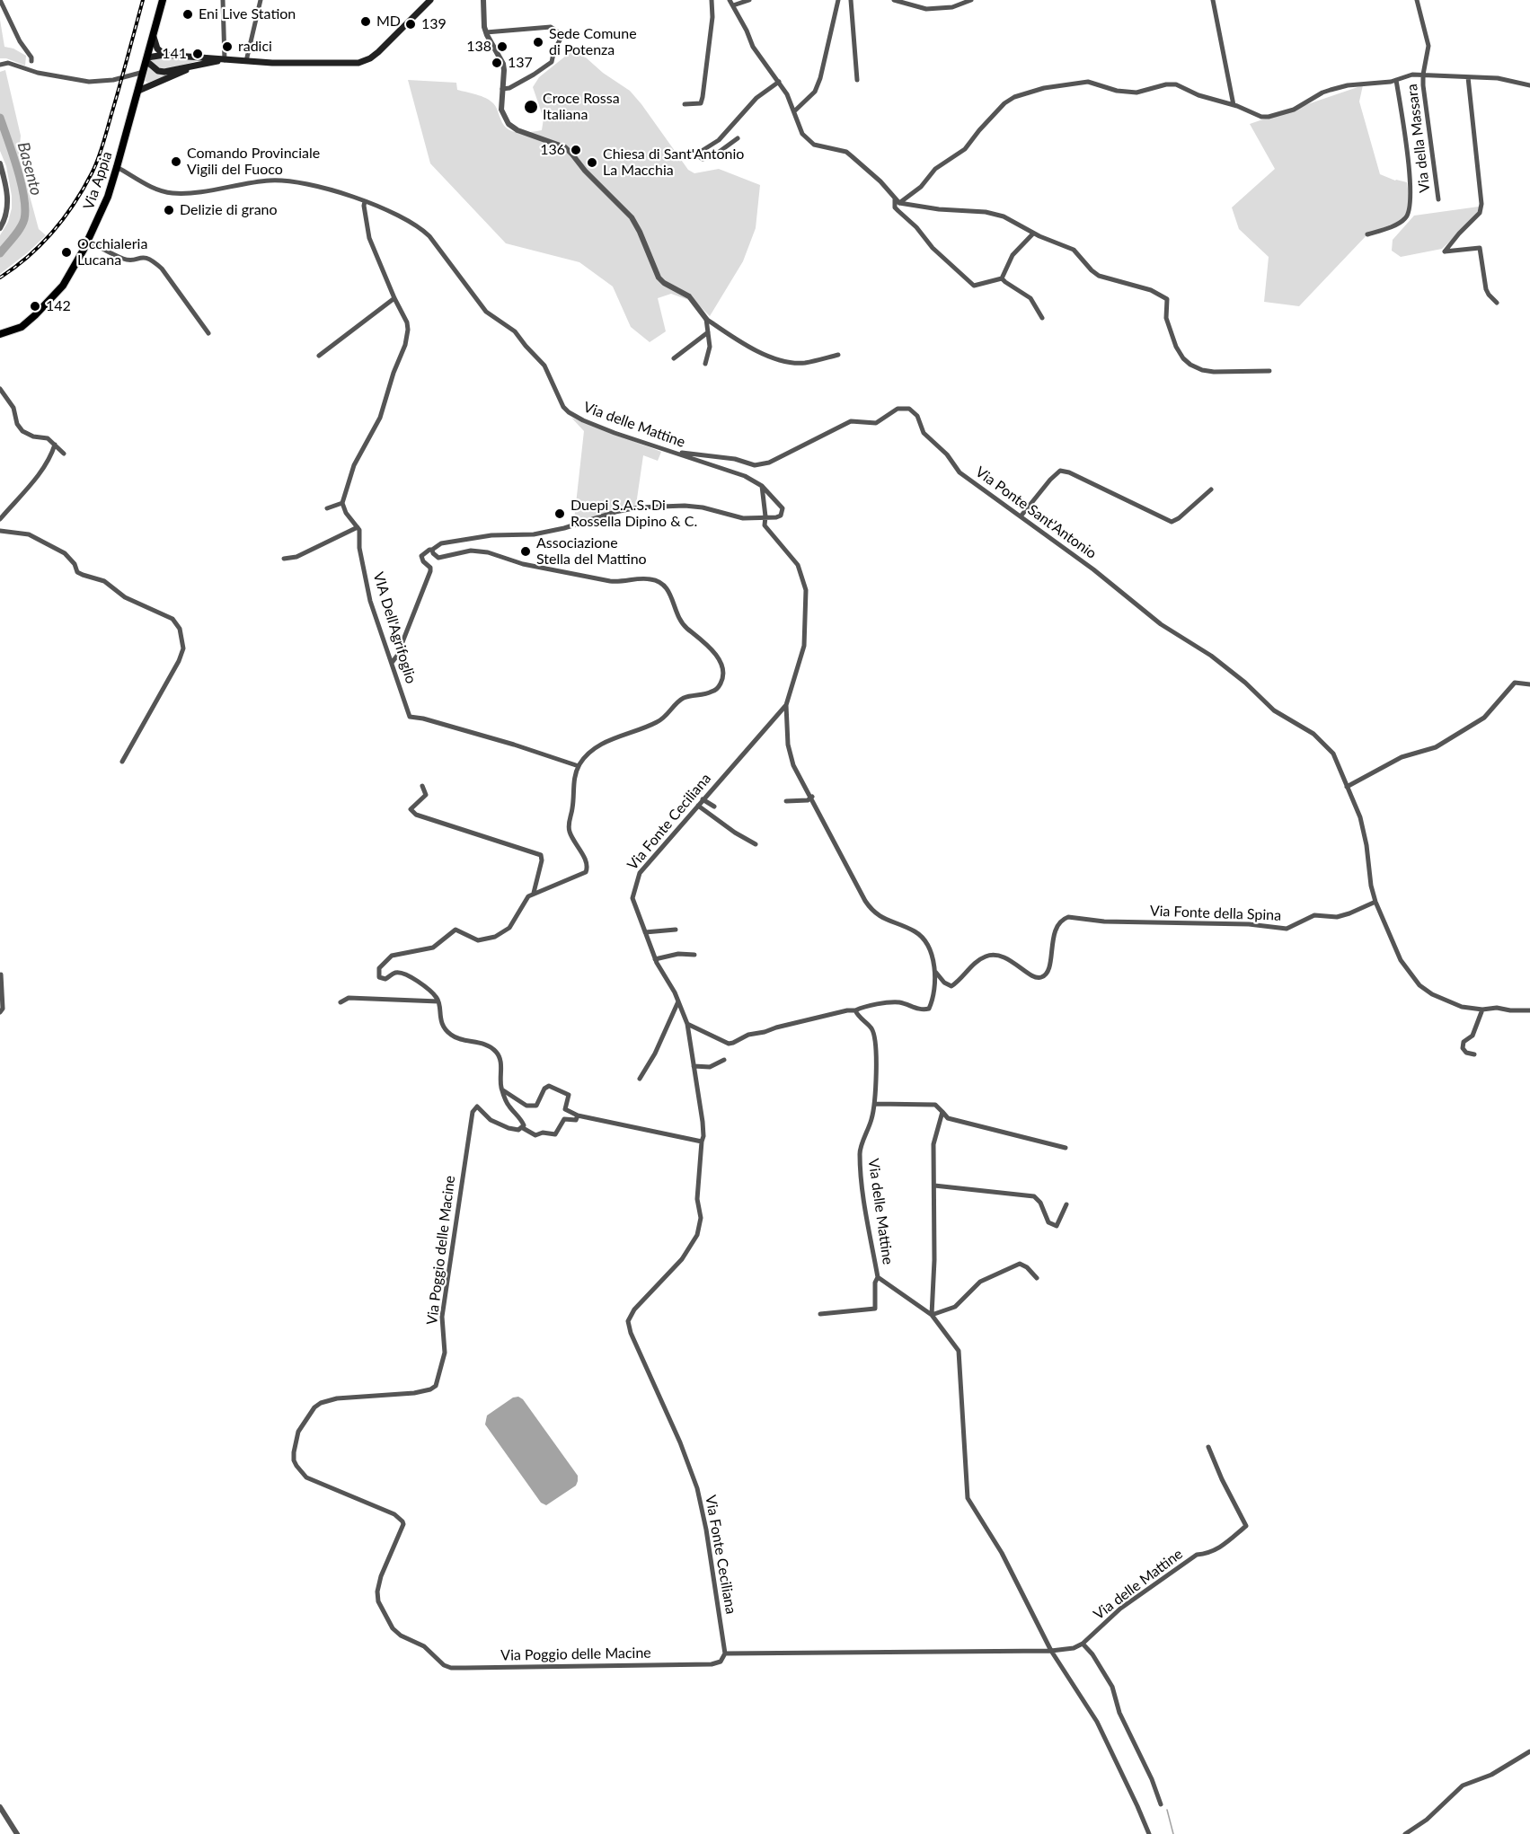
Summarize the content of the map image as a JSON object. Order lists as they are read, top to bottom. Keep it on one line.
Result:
{"streets":{"main road":["Via Appia"],"street":["Via della Massara","Via delle Mattine","Via Ponte Sant'Antonio","VIA Dell'Agrifoglio","Via Fonte Ceciliana","Via Fonte della Spina","Via Poggio delle Macine"]},"crossings":[["Via Appia","Via delle Mattine"],["Via delle Mattine","Via Ponte Sant'Antonio"],["Via Ponte Sant'Antonio","Via Fonte della Spina"],["Via Fonte Ceciliana","Via Poggio delle Macine"]],"water":["Basento"],"places":["Eni Live Station","MD","139","Sede Comune di Potenza","radici","138","141","137","Croce Rossa Italiana","136","Comando Provinciale Vigili del Fuoco","Chiesa di Sant'Antonio La Macchia","Delizie di grano","Occhialeria Lucana","142","Duepi S.A.S. Di Rossella Dipino & C.","Associazione Stella del Mattino"]}
